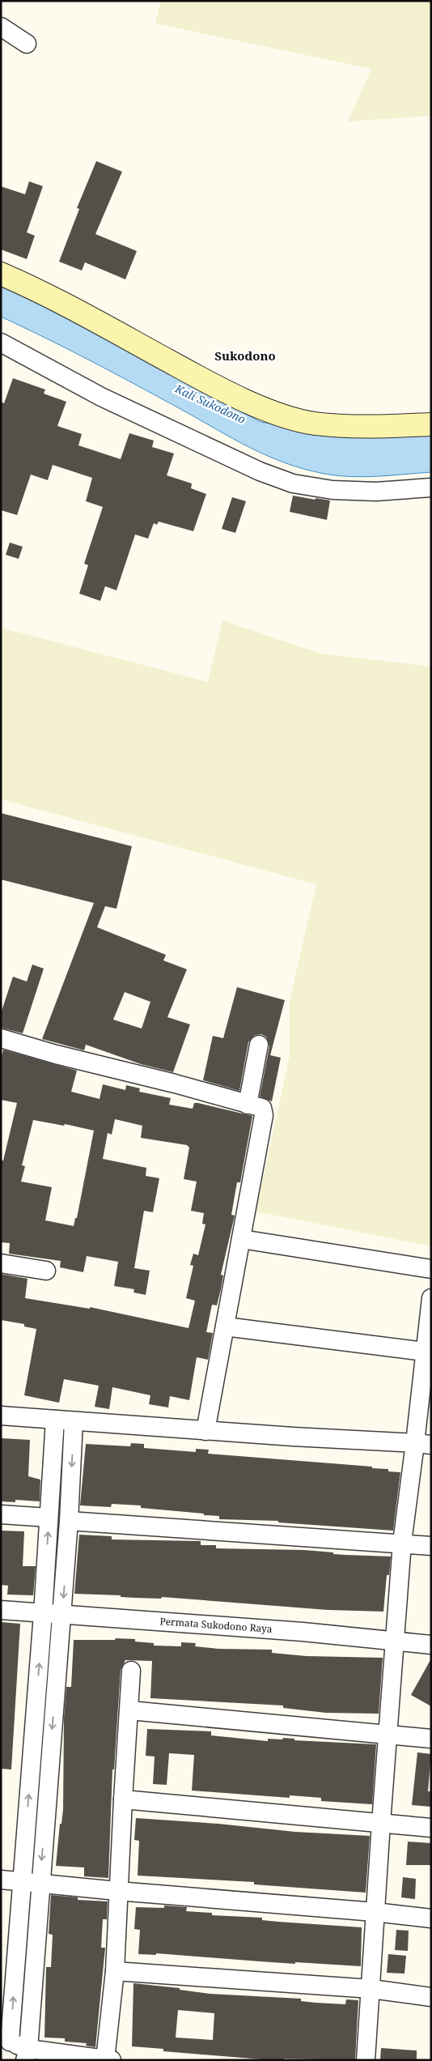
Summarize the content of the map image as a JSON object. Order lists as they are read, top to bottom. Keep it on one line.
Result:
{"streets":{"street":["Permata Sukodono Raya"]},"districts":["Sukodono"],"water":["Kali Sukodono"]}
